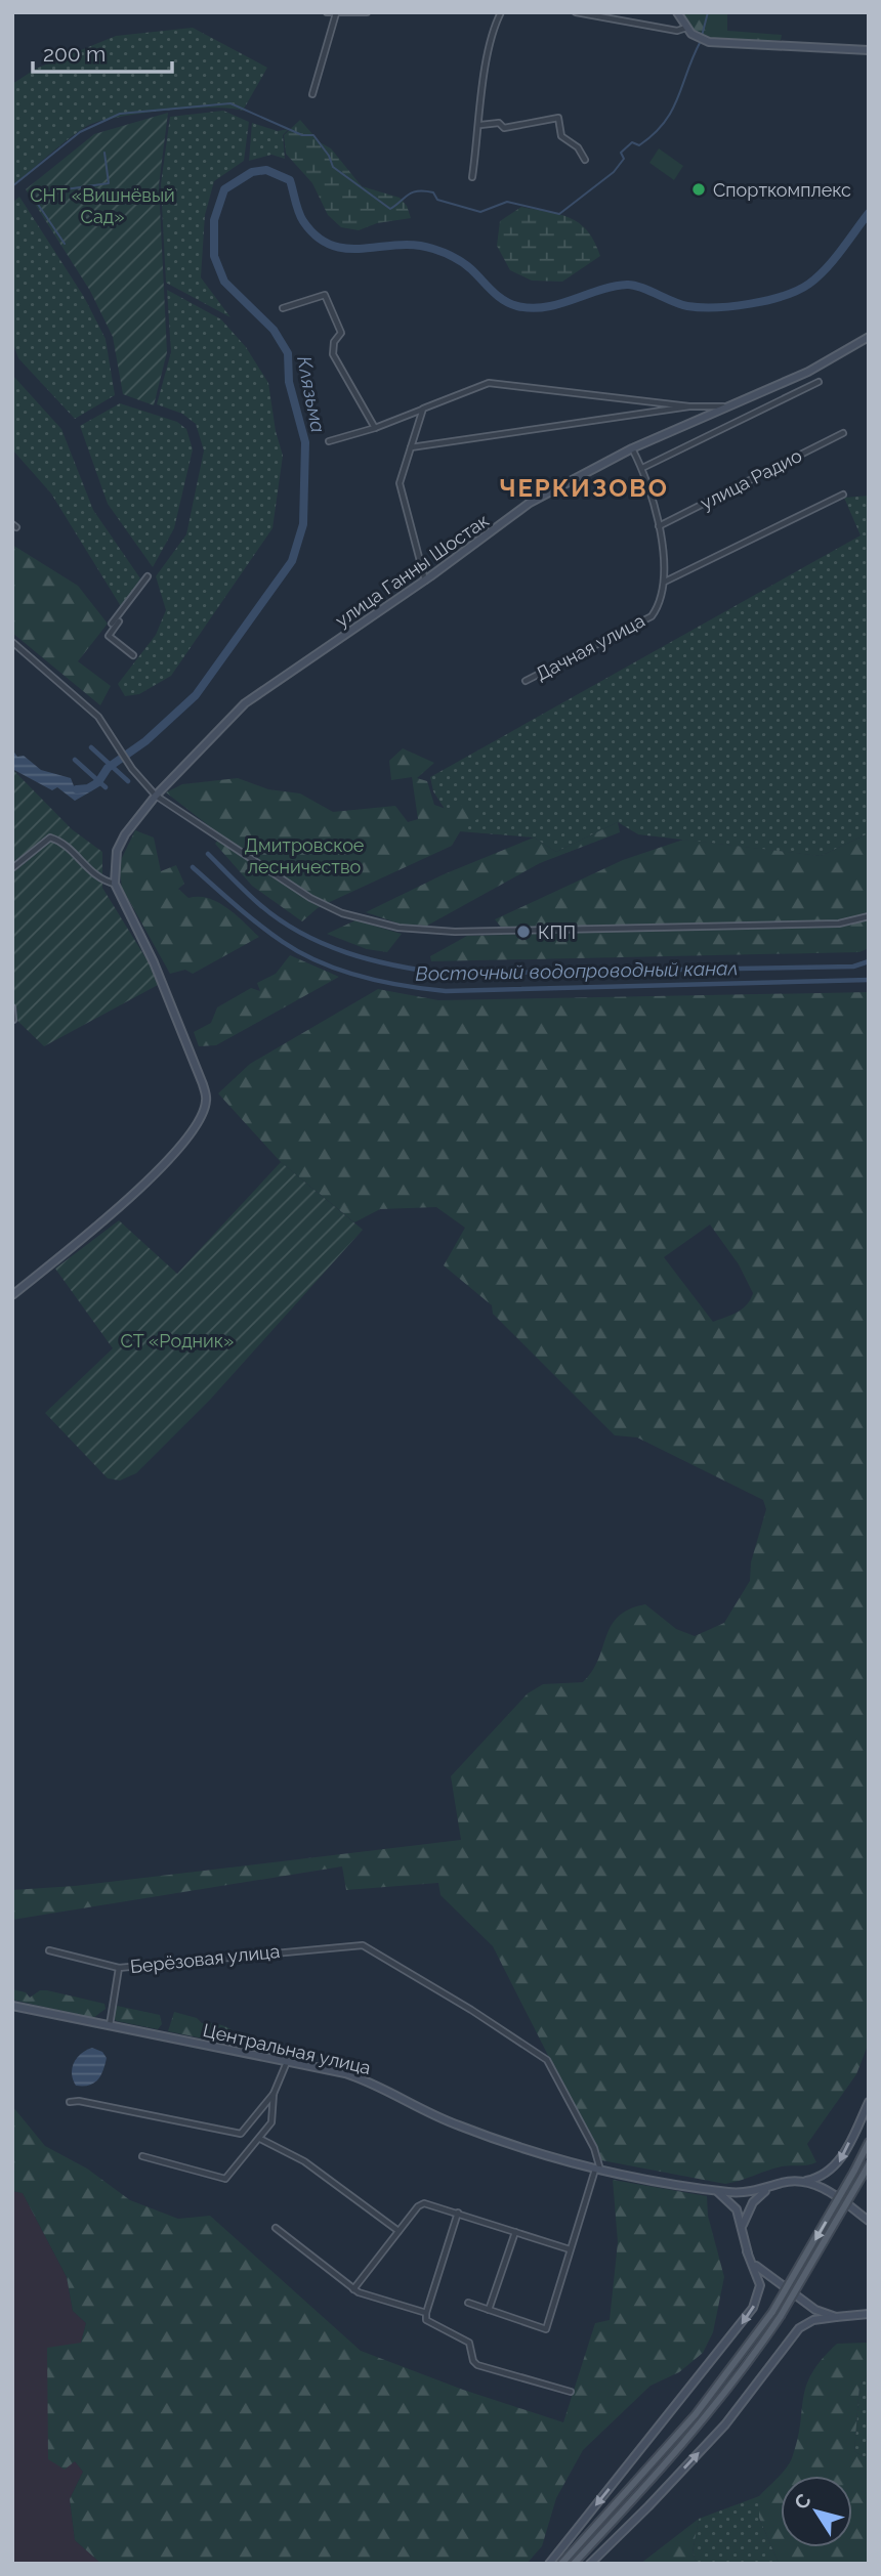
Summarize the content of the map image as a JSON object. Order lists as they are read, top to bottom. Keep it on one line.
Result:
{"streets":{"main road":["улица Ганны Шостак","Центральная улица"],"street":["улица Радио","Дачная улица","Берёзовая улица"]},"crossings":[["улица Радио","Дачная улица"],["улица Ганны Шостак","Дачная улица"],["Берёзовая улица","Центральная улица"]],"districts":["ЧЕРКИЗОВО"],"water":["Клязьма","Восточный водопроводный канал"],"parks":["СНТ «Вишнёвый Сад»","Дмитровское лесничество","СТ «Родник»"],"places":["Спорткомплекс","КПП"],"scale_bar":"200 m","north":"top left"}
